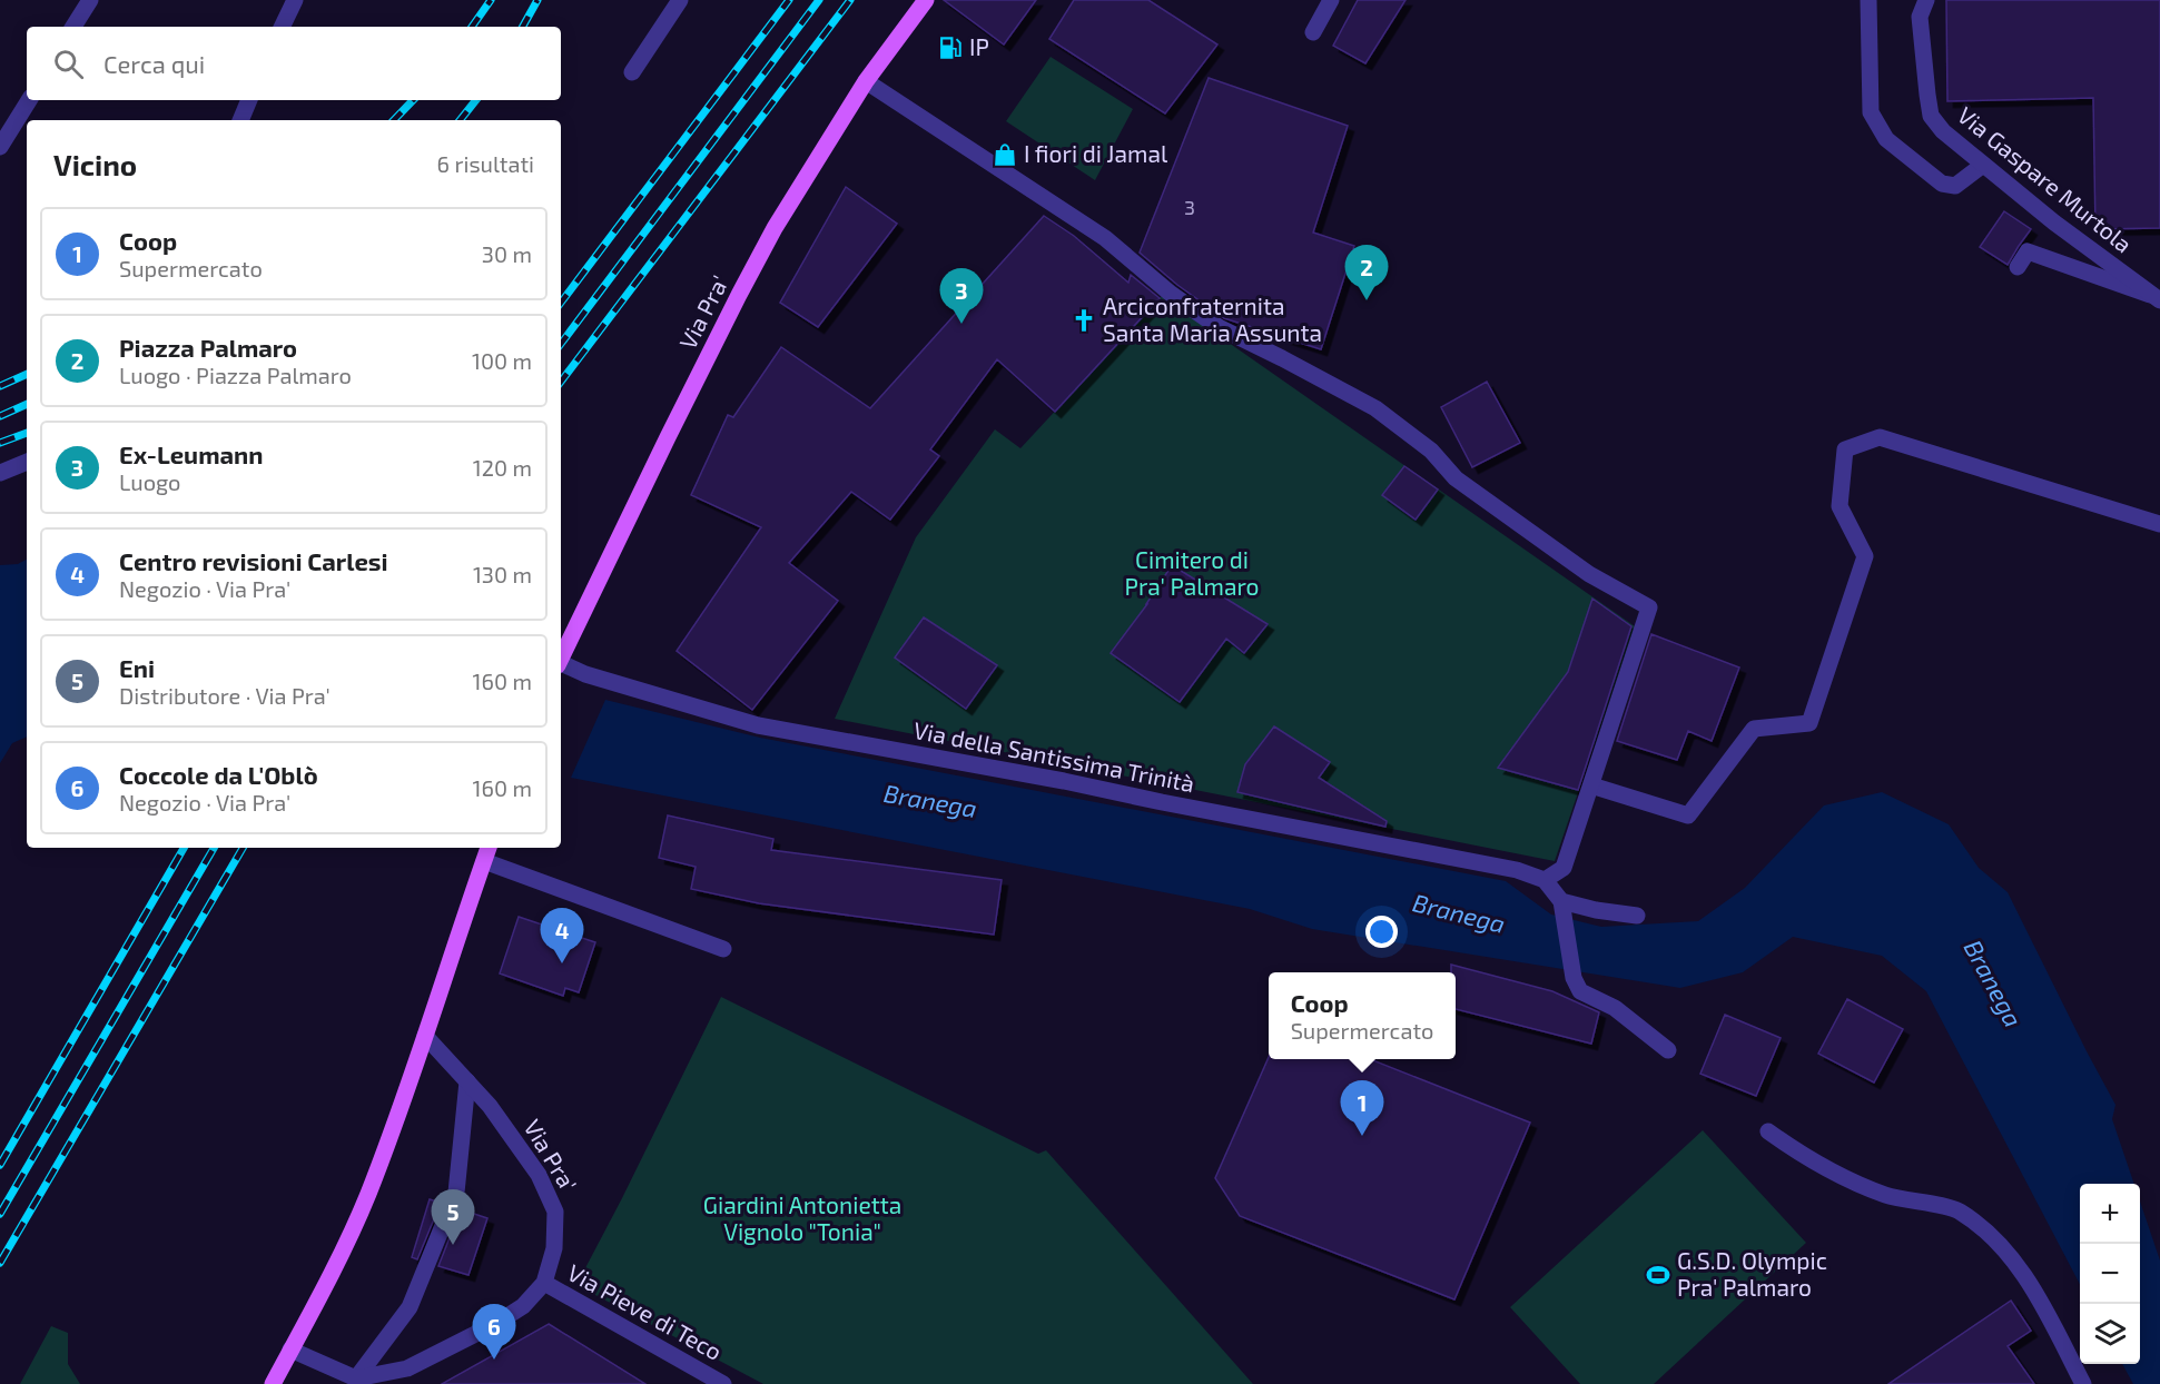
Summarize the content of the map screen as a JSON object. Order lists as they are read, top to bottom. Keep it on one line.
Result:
{"streets":{"main road":["Via Pra'"],"street":["Via Gaspare Murtola","Via della Santissima Trinità","Via Pieve di Teco"]},"crossings":[["Via Pra'","Via Pieve di Teco"]],"water":["Branega"],"parks":["Cimitero di Pra' Palmaro","Giardini Antonietta Vignolo \"Tonia\""],"places":{"fuel station":["IP"],"shop":["I fiori di Jamal"],"church":["Arciconfraternita Santa Maria Assunta"],"sports":["G.S.D. Olympic Pra' Palmaro"]},"house_numbers":["3"],"page":{"search":"Cerca qui","heading":["Vicino","6 risultati"],"list":[{"mark":"1","name":"Coop","note":"Supermercato","value":"30 m"},{"mark":"2","name":"Piazza Palmaro","note":"Luogo · Piazza Palmaro","value":"100 m"},{"mark":"3","name":"Ex-Leumann","note":"Luogo","value":"120 m"},{"mark":"4","name":"Centro revisioni Carlesi","note":"Negozio · Via Pra'","value":"130 m"},{"mark":"5","name":"Eni","note":"Distributore · Via Pra'","value":"160 m"},{"mark":"6","name":"Coccole da L'Oblò","note":"Negozio · Via Pra'","value":"160 m"}],"pins":["2","3","4","1","5","6"],"popup":["Coop","Supermercato"],"map_buttons":["+","−"]}}
